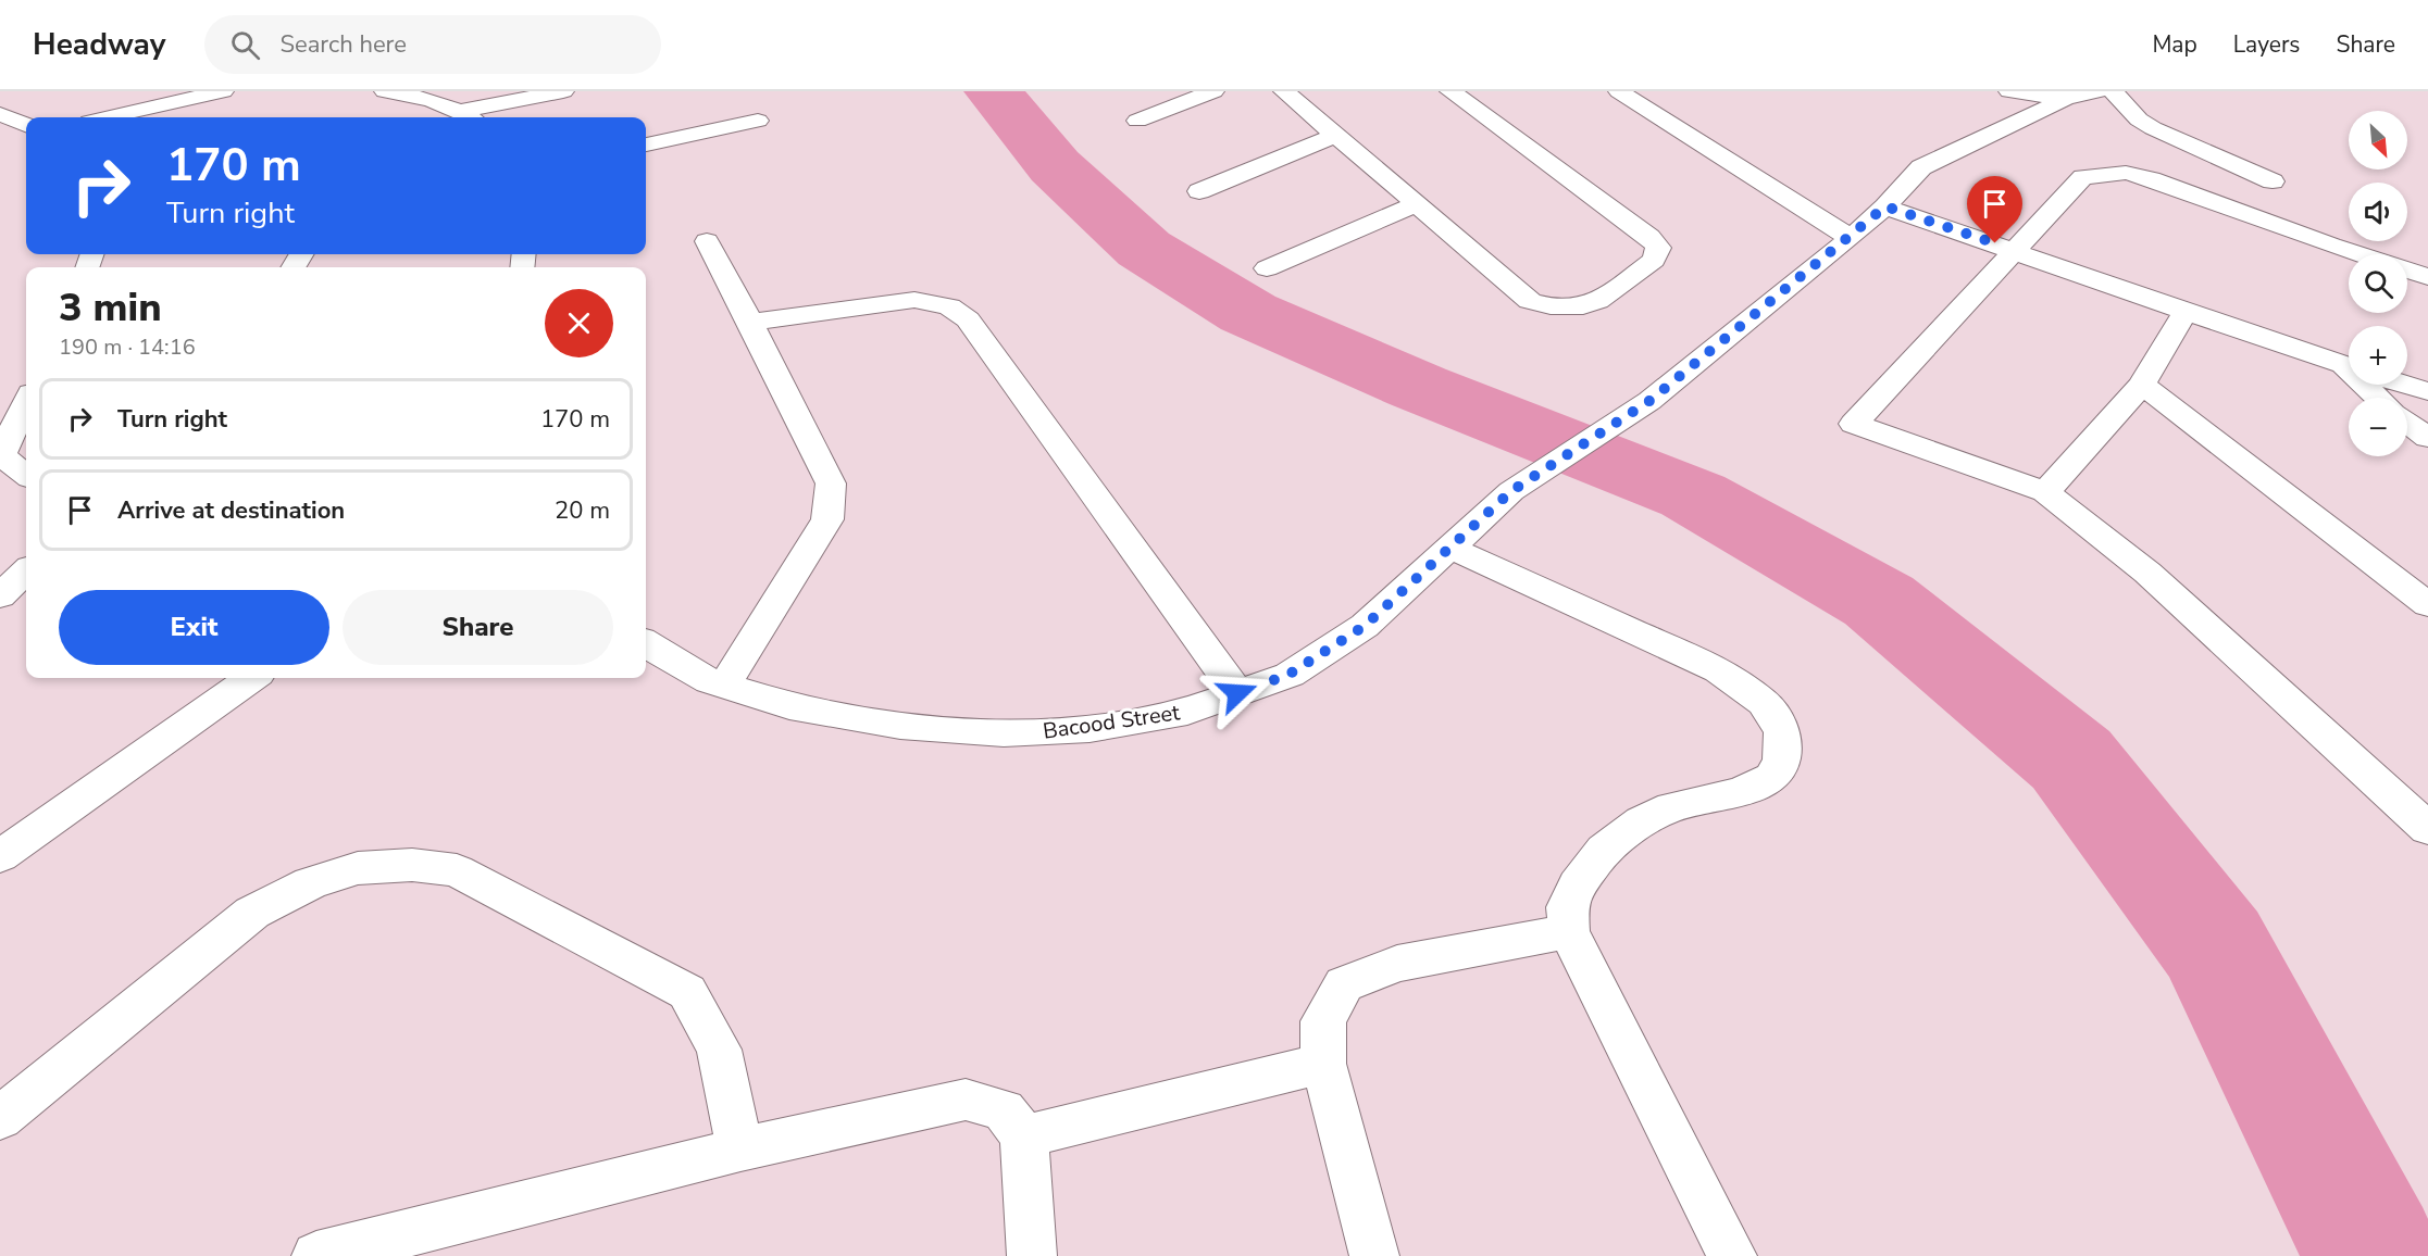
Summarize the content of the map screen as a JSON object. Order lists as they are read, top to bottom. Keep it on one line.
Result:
{"streets":{"street":["Bacood Street"]},"north":"bottom right","page":{"header":"Headway","search":"Search here","nav":["Map","Layers","Share"],"map_buttons":["+","−"],"turn":["170 m","Turn right"],"heading":["3 min","190 m · 14:16"],"list":[{"name":"Turn right","value":"170 m"},{"name":"Arrive at destination","value":"20 m"}],"buttons":["Exit","Share"]}}
